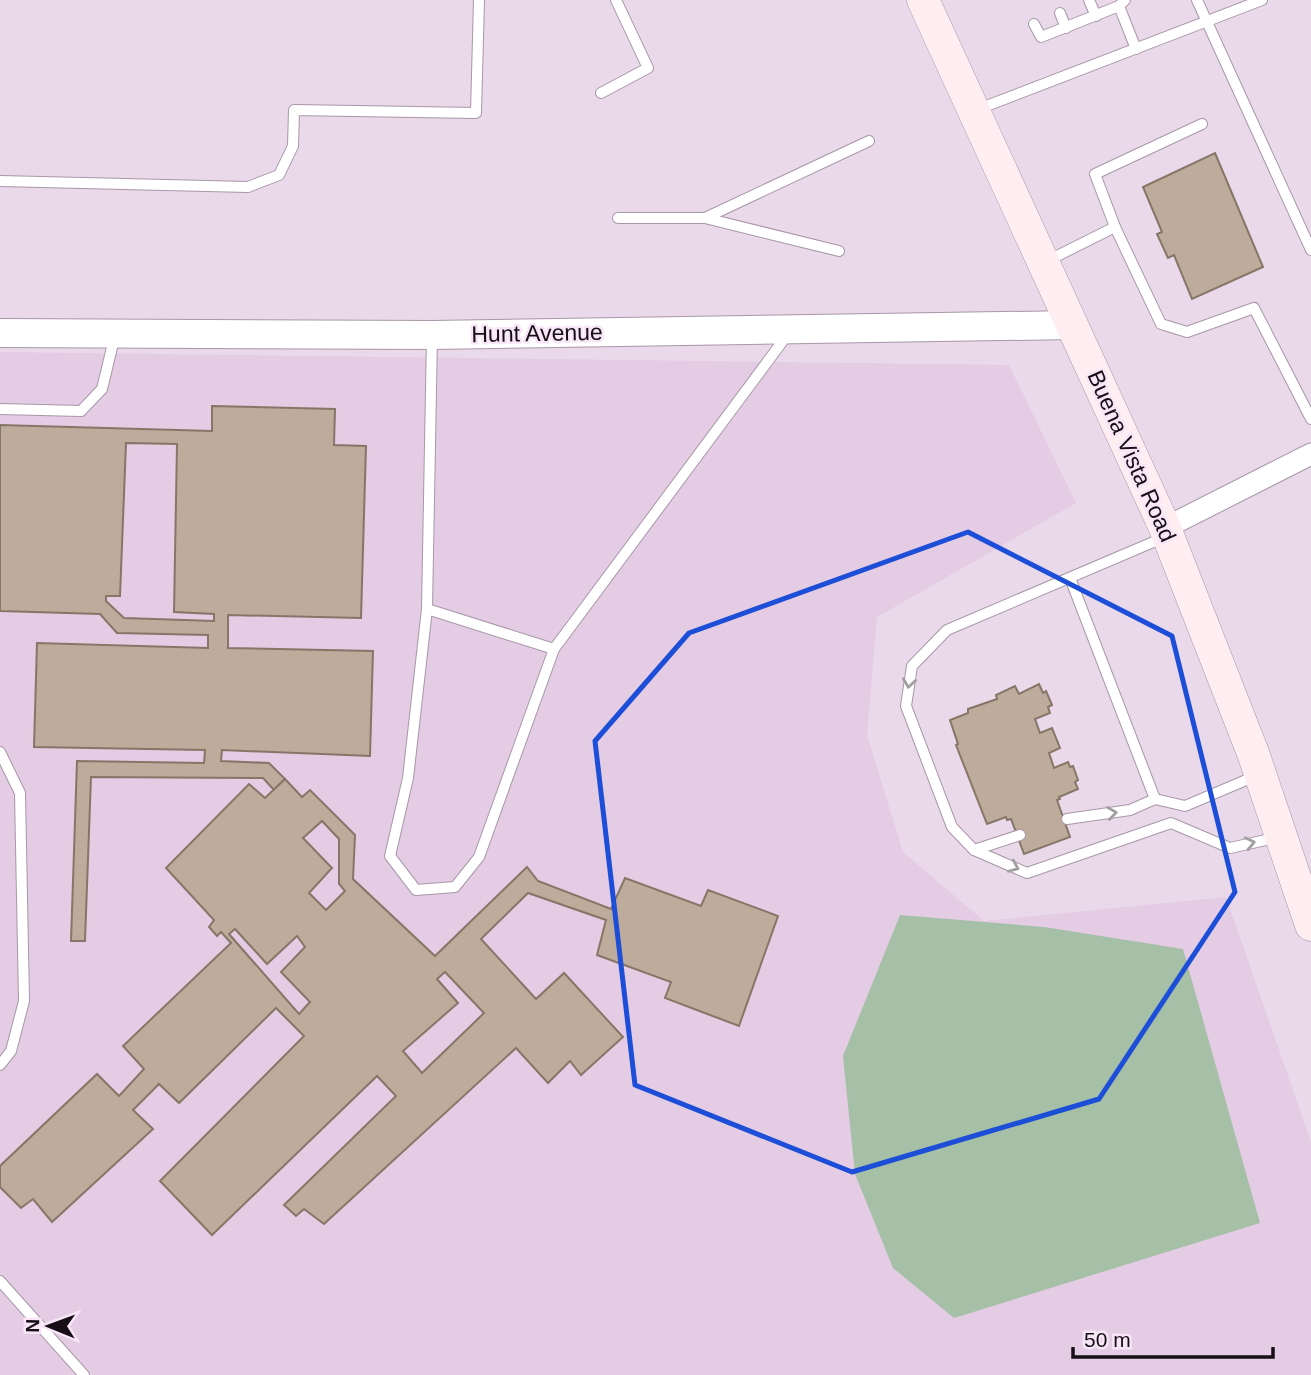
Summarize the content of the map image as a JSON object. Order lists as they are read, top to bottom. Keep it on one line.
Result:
{"streets":{"main road":["Buena Vista Road"],"street":["Hunt Avenue"]},"crossings":[["Hunt Avenue","Buena Vista Road"]],"scale_bar":"50 m","north":"left"}
